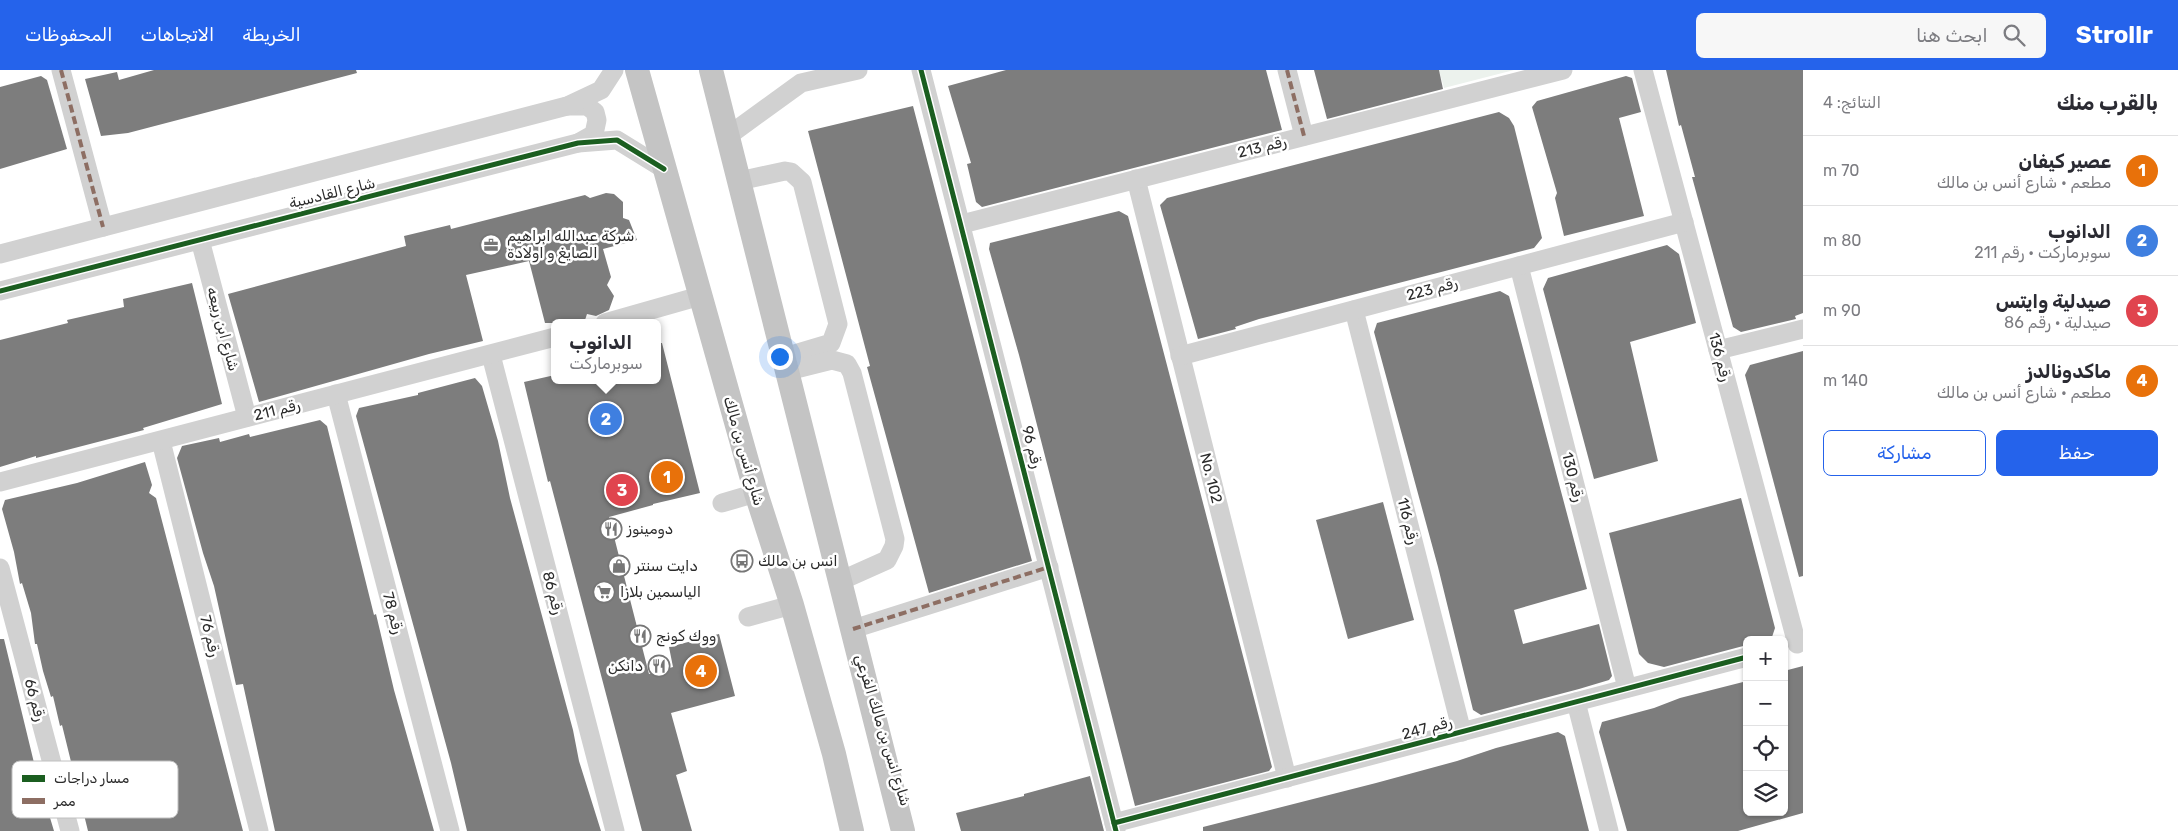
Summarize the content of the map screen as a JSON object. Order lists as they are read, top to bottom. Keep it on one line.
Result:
{"streets":{"main road":["شارع أنس بن مالك","شارع انس بن مالك الفرعي"],"street":["رقم 213","شارع القادسية","رقم 223","شارع ابن ربيعه","رقم 136","رقم 211","رقم 96","رقم 130","No. 102","رقم 116","رقم 86","رقم 78","رقم 76","رقم 66","رقم 247"]},"crossings":[["رقم 213","رقم 96"],["رقم 213","No. 102"],["شارع القادسية","شارع ابن ربيعه"],["شارع القادسية","شارع أنس بن مالك"],["رقم 223","رقم 136"],["رقم 223","رقم 130"],["رقم 223","No. 102"],["رقم 223","رقم 116"],["شارع ابن ربيعه","رقم 211"],["رقم 211","رقم 86"],["رقم 211","رقم 78"],["رقم 211","رقم 76"],["رقم 96","رقم 247"],["رقم 130","رقم 247"],["No. 102","رقم 247"],["رقم 116","رقم 247"]],"places":{"office":["شركة عبدالله ابراهيم الصايغ و اولادة"],"restaurant":["دومينوز","ووك كونج","دانكن"],"bus stop":["انس بن مالك"],"shop":["دايت سنتر"],"supermarket":["الياسمين بلازا"]},"legend":["مسار دراجات","ممر"],"page":{"header":"Strollr","search":"ابحث هنا","nav":["الخريطة","الاتجاهات","المحفوظات"],"heading":["بالقرب منك","النتائج: 4"],"list":[{"mark":"1","name":"عصير كيفان","note":"مطعم · شارع أنس بن مالك","value":"70 m"},{"mark":"2","name":"الدانوب","note":"سوبرماركت · رقم 211","value":"80 m"},{"mark":"3","name":"صيدلية وايتس","note":"صيدلية · رقم 86","value":"90 m"},{"mark":"4","name":"ماكدونالدز","note":"مطعم · شارع أنس بن مالك","value":"140 m"}],"popup":["الدانوب","سوبرماركت"],"pins":["2","1","3","4"],"buttons":["حفظ","مشاركة"],"map_buttons":["+","−"]}}
